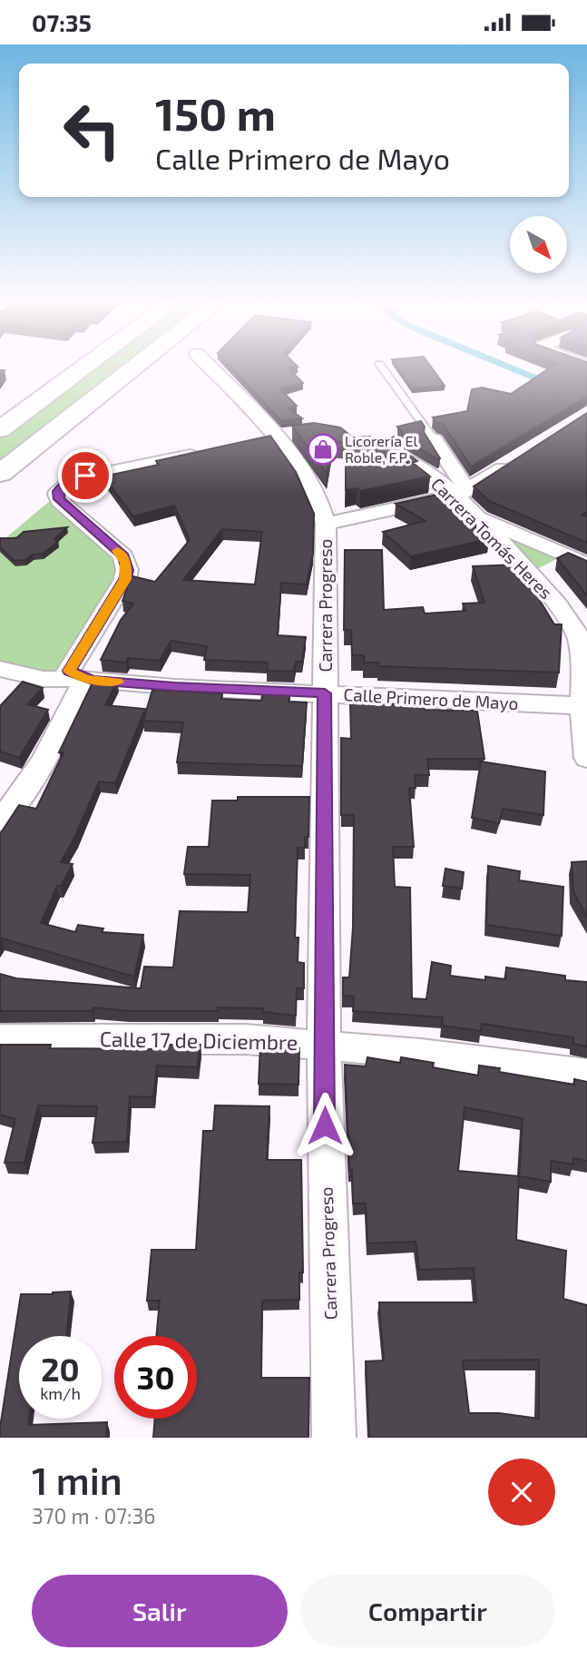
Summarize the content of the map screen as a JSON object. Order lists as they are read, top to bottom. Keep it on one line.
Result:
{"streets":{"street":["Carrera Tomás Heres","Carrera Progreso","Calle Primero de Mayo","Calle 17 de Diciembre"]},"crossings":[["Carrera Tomás Heres","Calle Primero de Mayo"],["Carrera Progreso","Calle Primero de Mayo"],["Carrera Progreso","Calle 17 de Diciembre"]],"places":{"shop":["Licorería El Roble, F.P."]},"north":"bottom right","page":{"status":"07:35","turn":["150 m","Calle Primero de Mayo"],"speed":"20 km/h","limit":"30","heading":["1 min","370 m · 07:36"],"buttons":["Salir","Compartir"]}}
